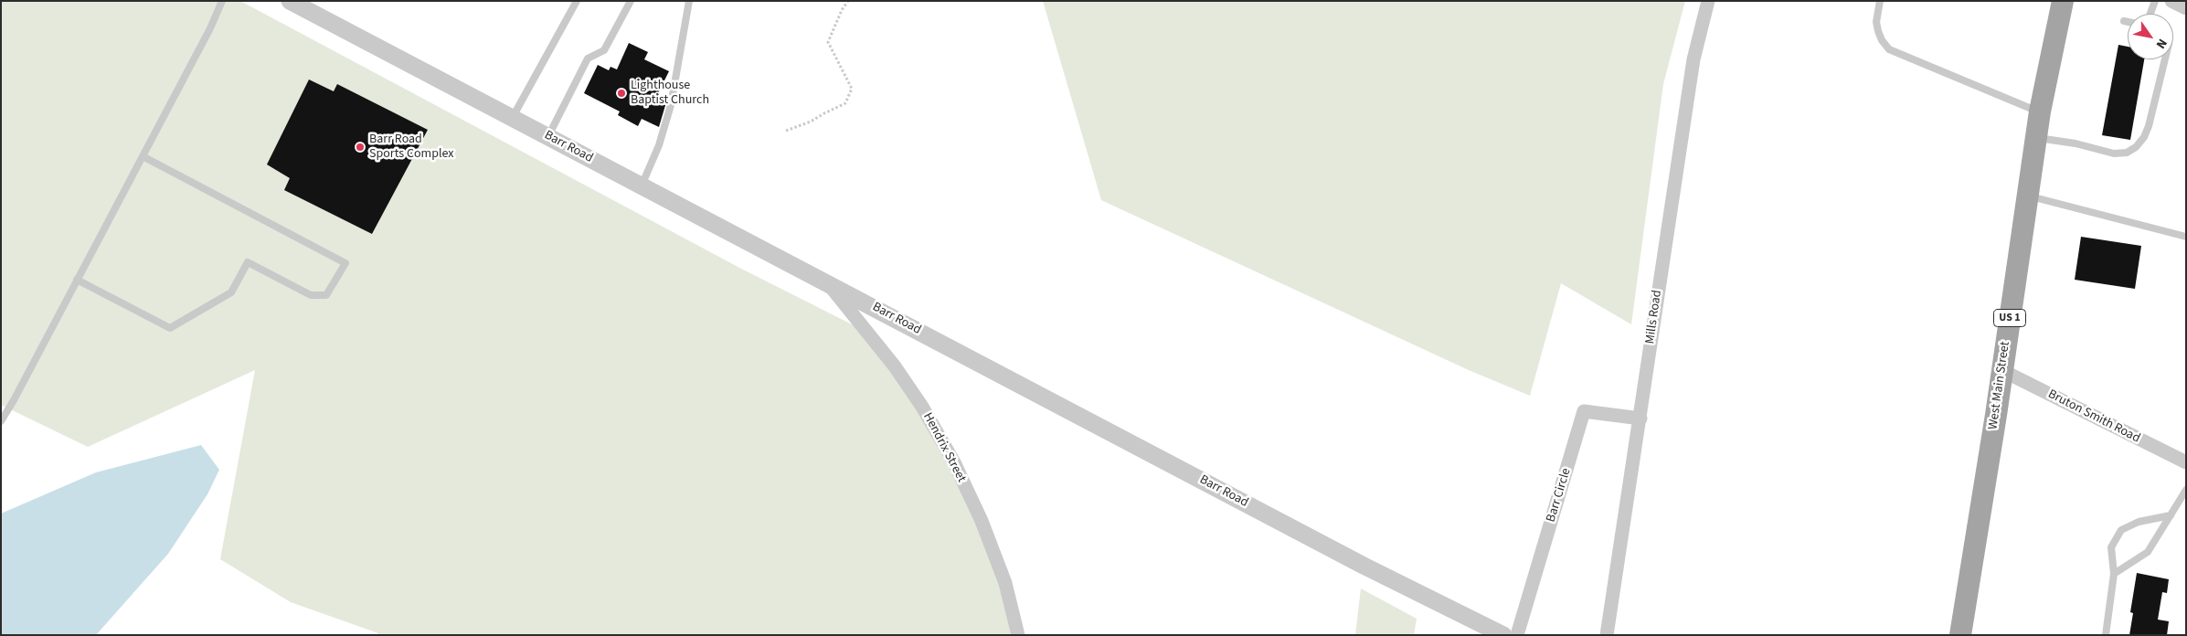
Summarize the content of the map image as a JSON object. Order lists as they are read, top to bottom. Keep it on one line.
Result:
{"streets":{"main road":["US 1","West Main Street"],"street":["Barr Road","Mills Road","Bruton Smith Road","Hendrix Street","Barr Circle"]},"crossings":[["Barr Road","Hendrix Street"],["Mills Road","Barr Circle"],["West Main Street","Bruton Smith Road"]],"places":["Lighthouse Baptist Church","Barr Road Sports Complex"],"north":"bottom right"}
